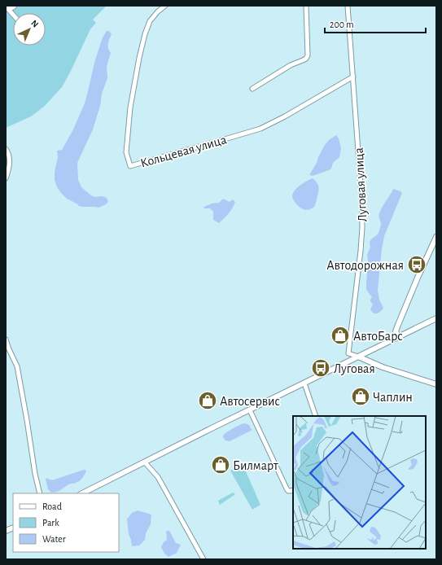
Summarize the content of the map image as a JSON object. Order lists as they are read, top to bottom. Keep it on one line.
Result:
{"streets":{"street":["Кольцевая улица","Луговая улица"]},"crossings":[["Кольцевая улица","Луговая улица"]],"places":{"bus stop":["Автодорожная","Луговая"],"shop":["АвтоБарс","Чаплин","Автосервис","Билмарт"]},"legend":["Road","Park","Water"],"scale_bar":"200 m","north":"top right"}
